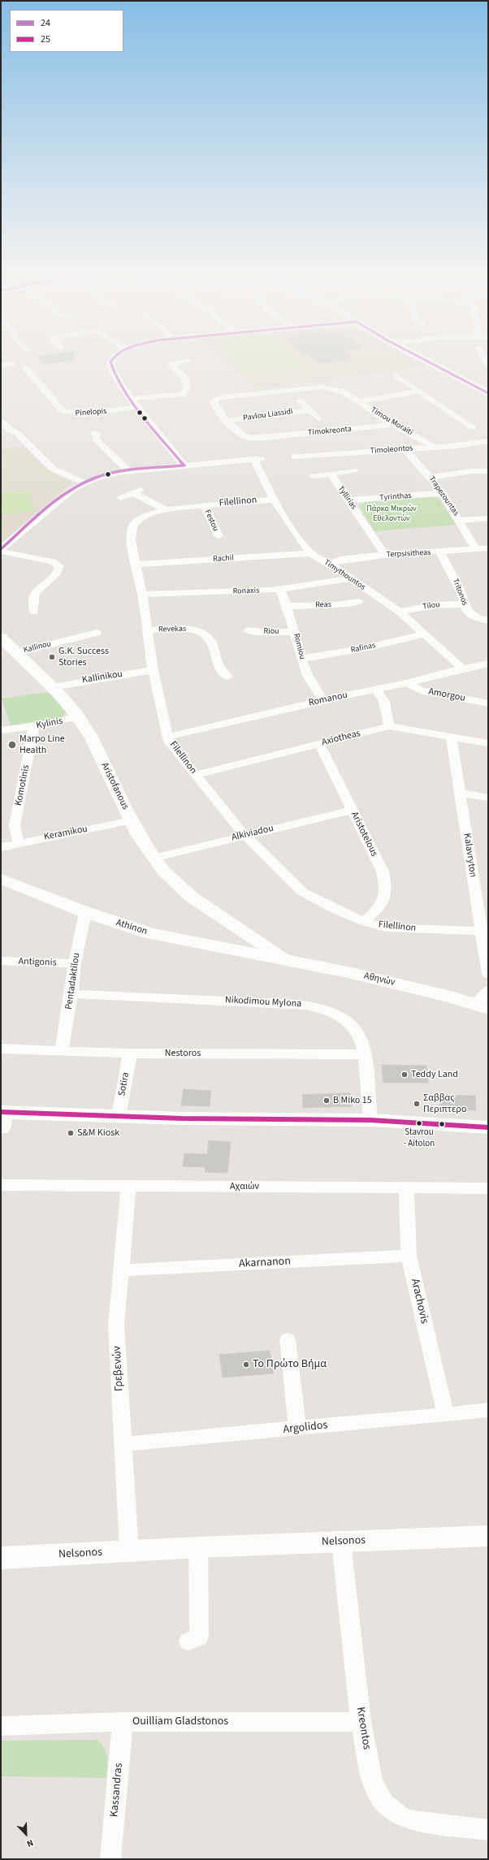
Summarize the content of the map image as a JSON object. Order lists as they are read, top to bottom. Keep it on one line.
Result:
{"streets":{"street":["Pinelopis","Pavlou Liassidi","Timou Moraiti","Timokreonta","Timoleontos","Trapezountas","Tyrinthas","Tyllirias","Filellinon","Festou","Terpsisitheas","Rachil","Timythountos","Ronaxis","Tritonos","Reas","Tilou","Revekas","Riou","Romiou","Kallinou","Rafinas","Kallinikou","Amorgou","Romanou","Kylinis","Axiotheas","Komotinis","Aristofanous","Keramikou","Alkiviadou","Aristotelous","Kalavryton","Athinon","Antigonis","Αθηνών","Pentadaktilou","Nikodimou Mylona","Nestoros","Sotira","Αχαιών","Akarnanon","Arachovis","Γρεβενών","Argolidos","Nelsonos","Ouilliam Gladstonos","Kreontos","Kassandras"]},"crossings":[["Pavlou Liassidi","Timokreonta"],["Timou Moraiti","Timokreonta"],["Timou Moraiti","Timoleontos"],["Timoleontos","Trapezountas"],["Trapezountas","Tyrinthas"],["Trapezountas","Terpsisitheas"],["Tyrinthas","Tyllirias"],["Tyllirias","Terpsisitheas"],["Filellinon","Festou"],["Filellinon","Rachil"],["Filellinon","Timythountos"],["Filellinon","Ronaxis"],["Filellinon","Revekas"],["Filellinon","Kallinikou"],["Filellinon","Romanou"],["Filellinon","Axiotheas"],["Filellinon","Alkiviadou"],["Filellinon","Aristotelous"],["Filellinon","Kalavryton"],["Terpsisitheas","Timythountos"],["Terpsisitheas","Tritonos"],["Rachil","Timythountos"],["Timythountos","Ronaxis"],["Timythountos","Tilou"],["Timythountos","Rafinas"],["Timythountos","Romanou"],["Ronaxis","Romiou"],["Tritonos","Tilou"],["Reas","Romiou"],["Riou","Romiou"],["Romiou","Rafinas"],["Romiou","Romanou"],["Kallinou","Aristofanous"],["Kallinikou","Aristofanous"],["Amorgou","Romanou"],["Kylinis","Komotinis"],["Kylinis","Aristofanous"],["Axiotheas","Aristotelous"],["Axiotheas","Kalavryton"],["Komotinis","Keramikou"],["Aristofanous","Keramikou"],["Aristofanous","Alkiviadou"],["Aristofanous","Athinon"],["Aristofanous","Αθηνών"],["Alkiviadou","Aristotelous"],["Athinon","Αθηνών"],["Athinon","Pentadaktilou"],["Antigonis","Pentadaktilou"],["Pentadaktilou","Nikodimou Mylona"],["Pentadaktilou","Nestoros"],["Nikodimou Mylona","Nestoros"],["Nestoros","Sotira"],["Αχαιών","Arachovis"],["Αχαιών","Γρεβενών"],["Akarnanon","Arachovis"],["Akarnanon","Γρεβενών"],["Arachovis","Argolidos"],["Γρεβενών","Argolidos"],["Γρεβενών","Nelsonos"],["Nelsonos","Kreontos"],["Ouilliam Gladstonos","Kreontos"],["Ouilliam Gladstonos","Kassandras"]],"parks":["Πάρκο Μικρών Εθελοντών"],"places":["G.K. Success Stories","Marpo Line Health","Teddy Land","B Miko 15","Σαββας Περιπτερο","Stavrou - Aitolon","S&M Kiosk","Το Πρώτο Βήμα"],"lines":["transit line 24","transit line 25"],"legend":["24","25"],"north":"bottom right"}
